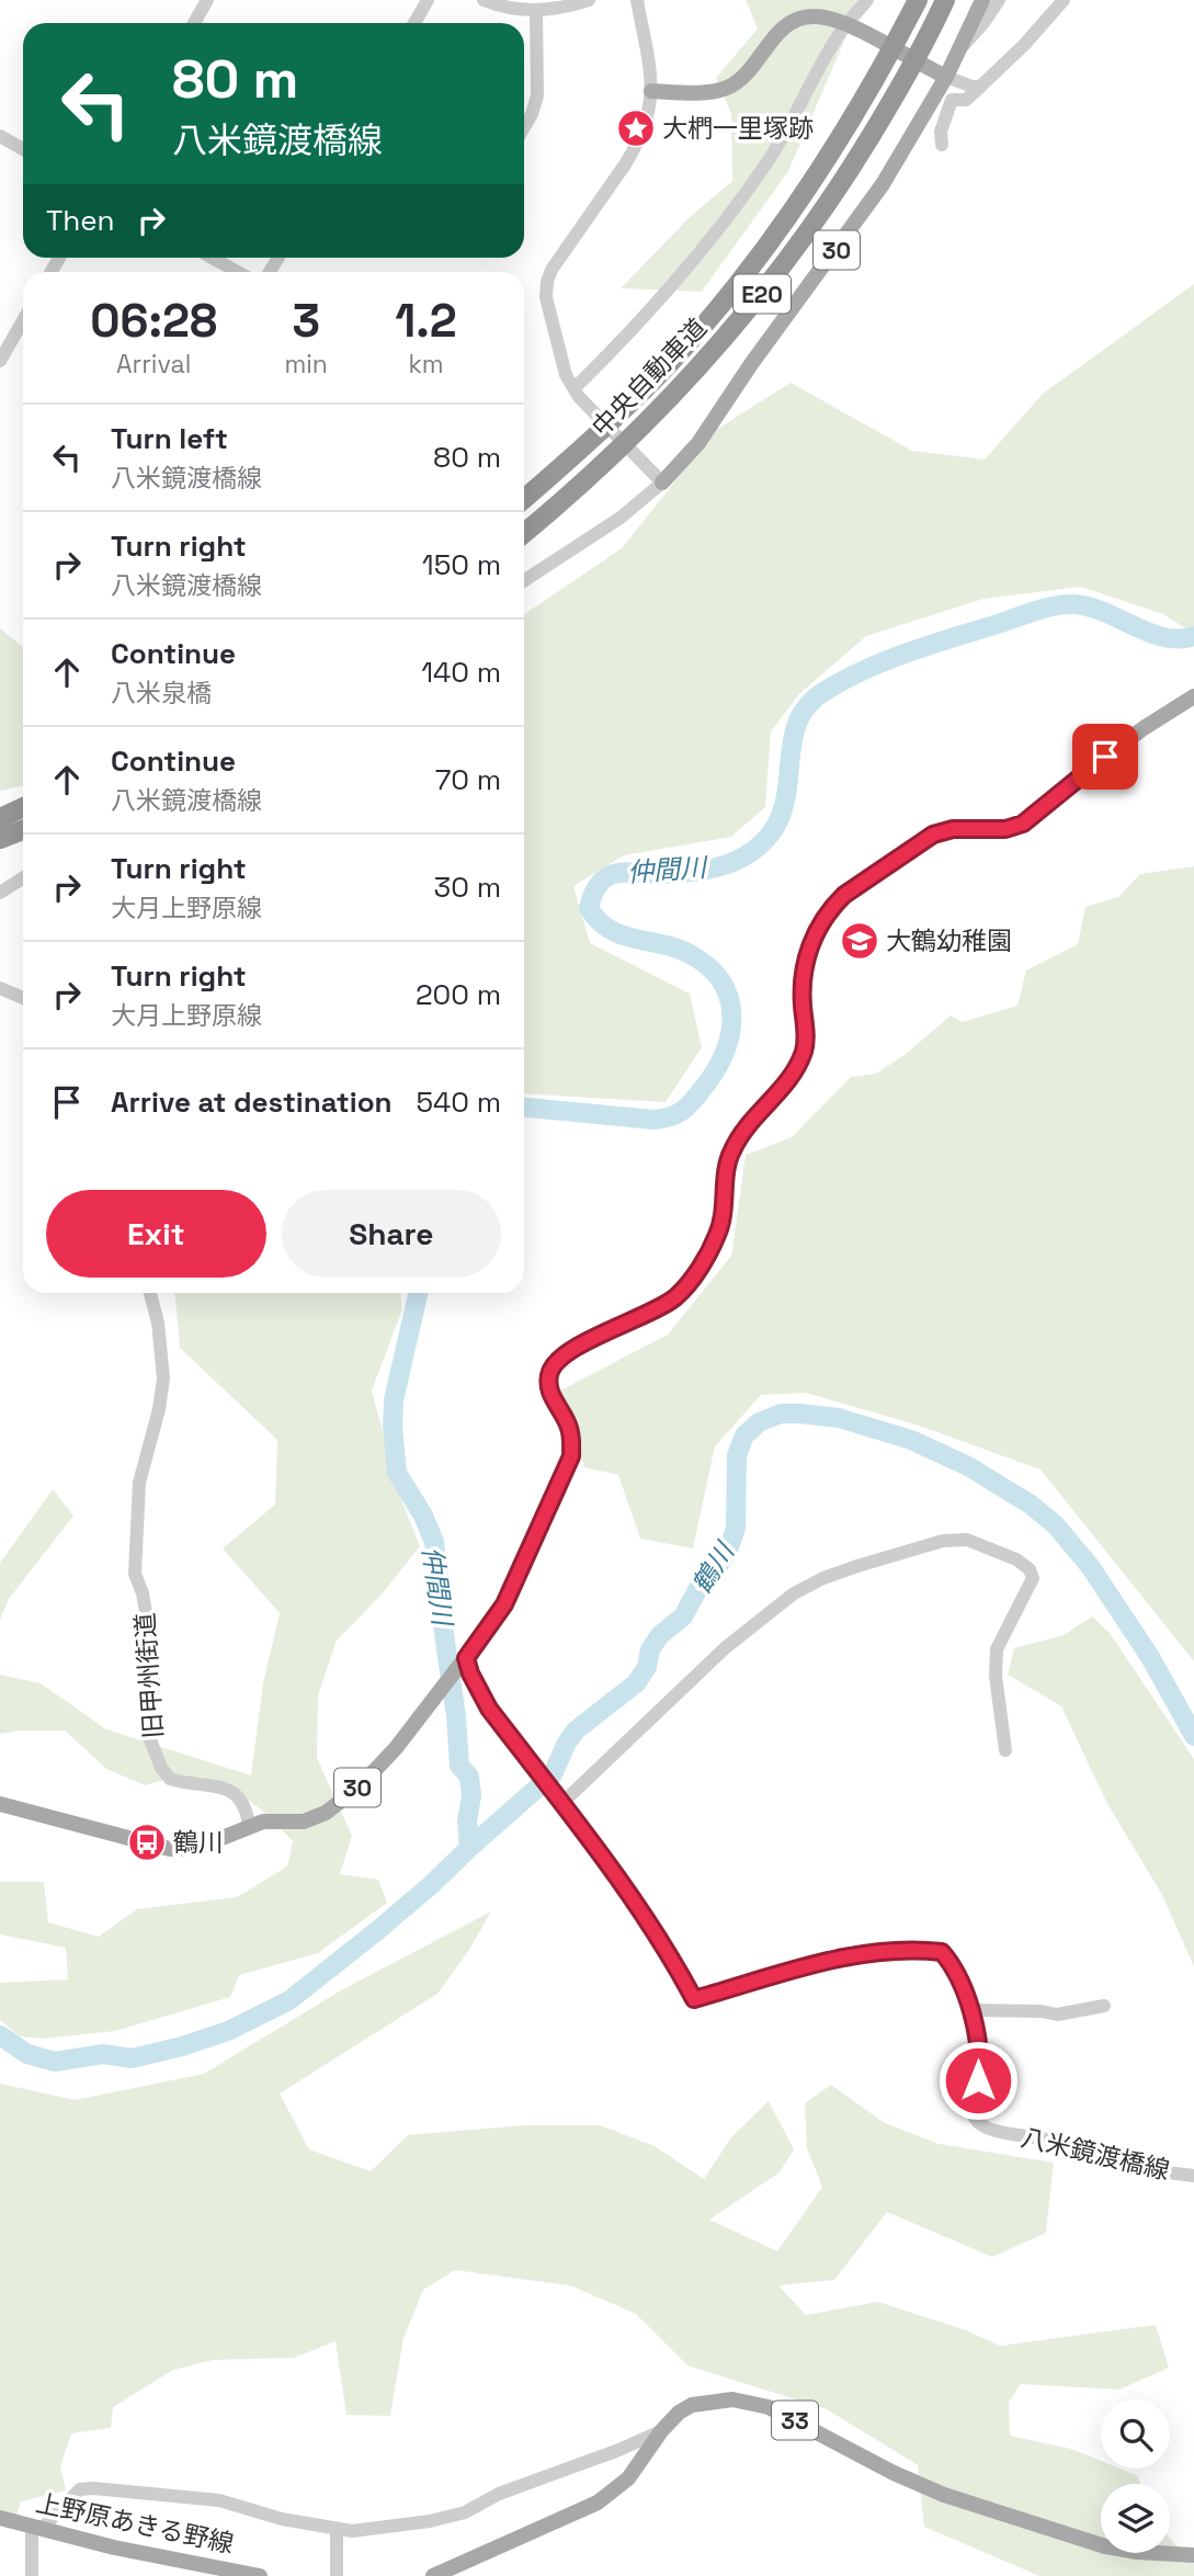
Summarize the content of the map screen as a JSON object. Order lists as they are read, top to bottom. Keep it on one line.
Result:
{"streets":{"highway":["E20","中央自動車道"],"main road":["30","33","上野原あきる野線"],"street":["旧甲州街道","八米鏡渡橋線"]},"crossings":[["30","旧甲州街道"]],"water":["仲間川","鶴川"],"places":{"place":["大椚一里塚跡"],"school or university":["大鶴幼稚園"],"bus stop":["鶴川"]},"page":{"turn":["80 m","八米鏡渡橋線"],"then":"Then","eta":["06:28","Arrival","3","min","1.2","km"],"list":[{"name":"Turn left","note":"八米鏡渡橋線","value":"80 m"},{"name":"Turn right","note":"八米鏡渡橋線","value":"150 m"},{"name":"Continue","note":"八米泉橋","value":"140 m"},{"name":"Continue","note":"八米鏡渡橋線","value":"70 m"},{"name":"Turn right","note":"大月上野原線","value":"30 m"},{"name":"Turn right","note":"大月上野原線","value":"200 m"},{"name":"Arrive at destination","value":"540 m"}],"buttons":["Exit","Share"]}}
